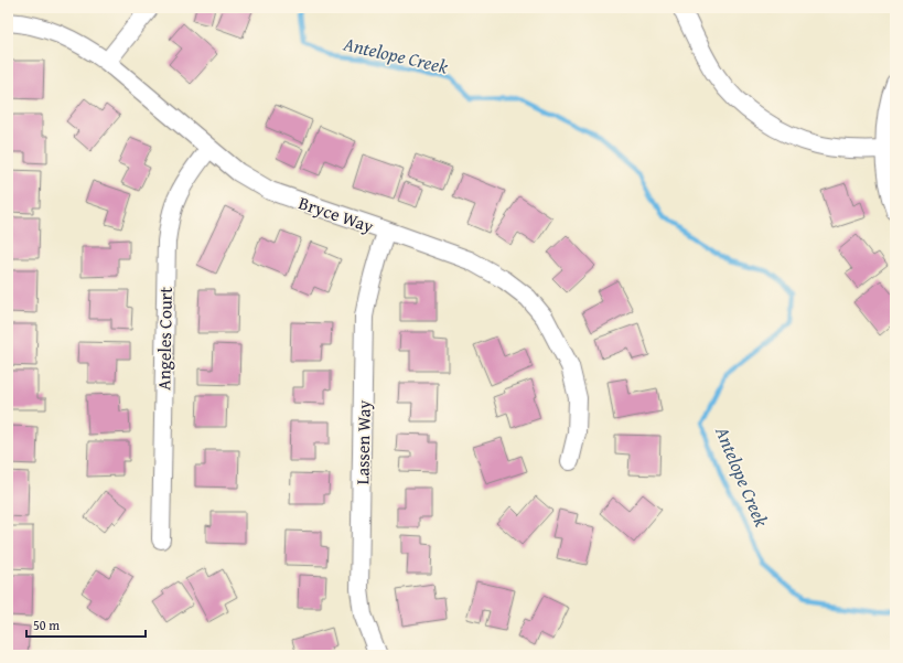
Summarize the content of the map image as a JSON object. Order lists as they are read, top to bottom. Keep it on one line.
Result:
{"streets":{"street":["Bryce Way","Angeles Court","Lassen Way"]},"crossings":[["Bryce Way","Angeles Court"],["Bryce Way","Lassen Way"]],"water":["Antelope Creek"],"scale_bar":"50 m"}
